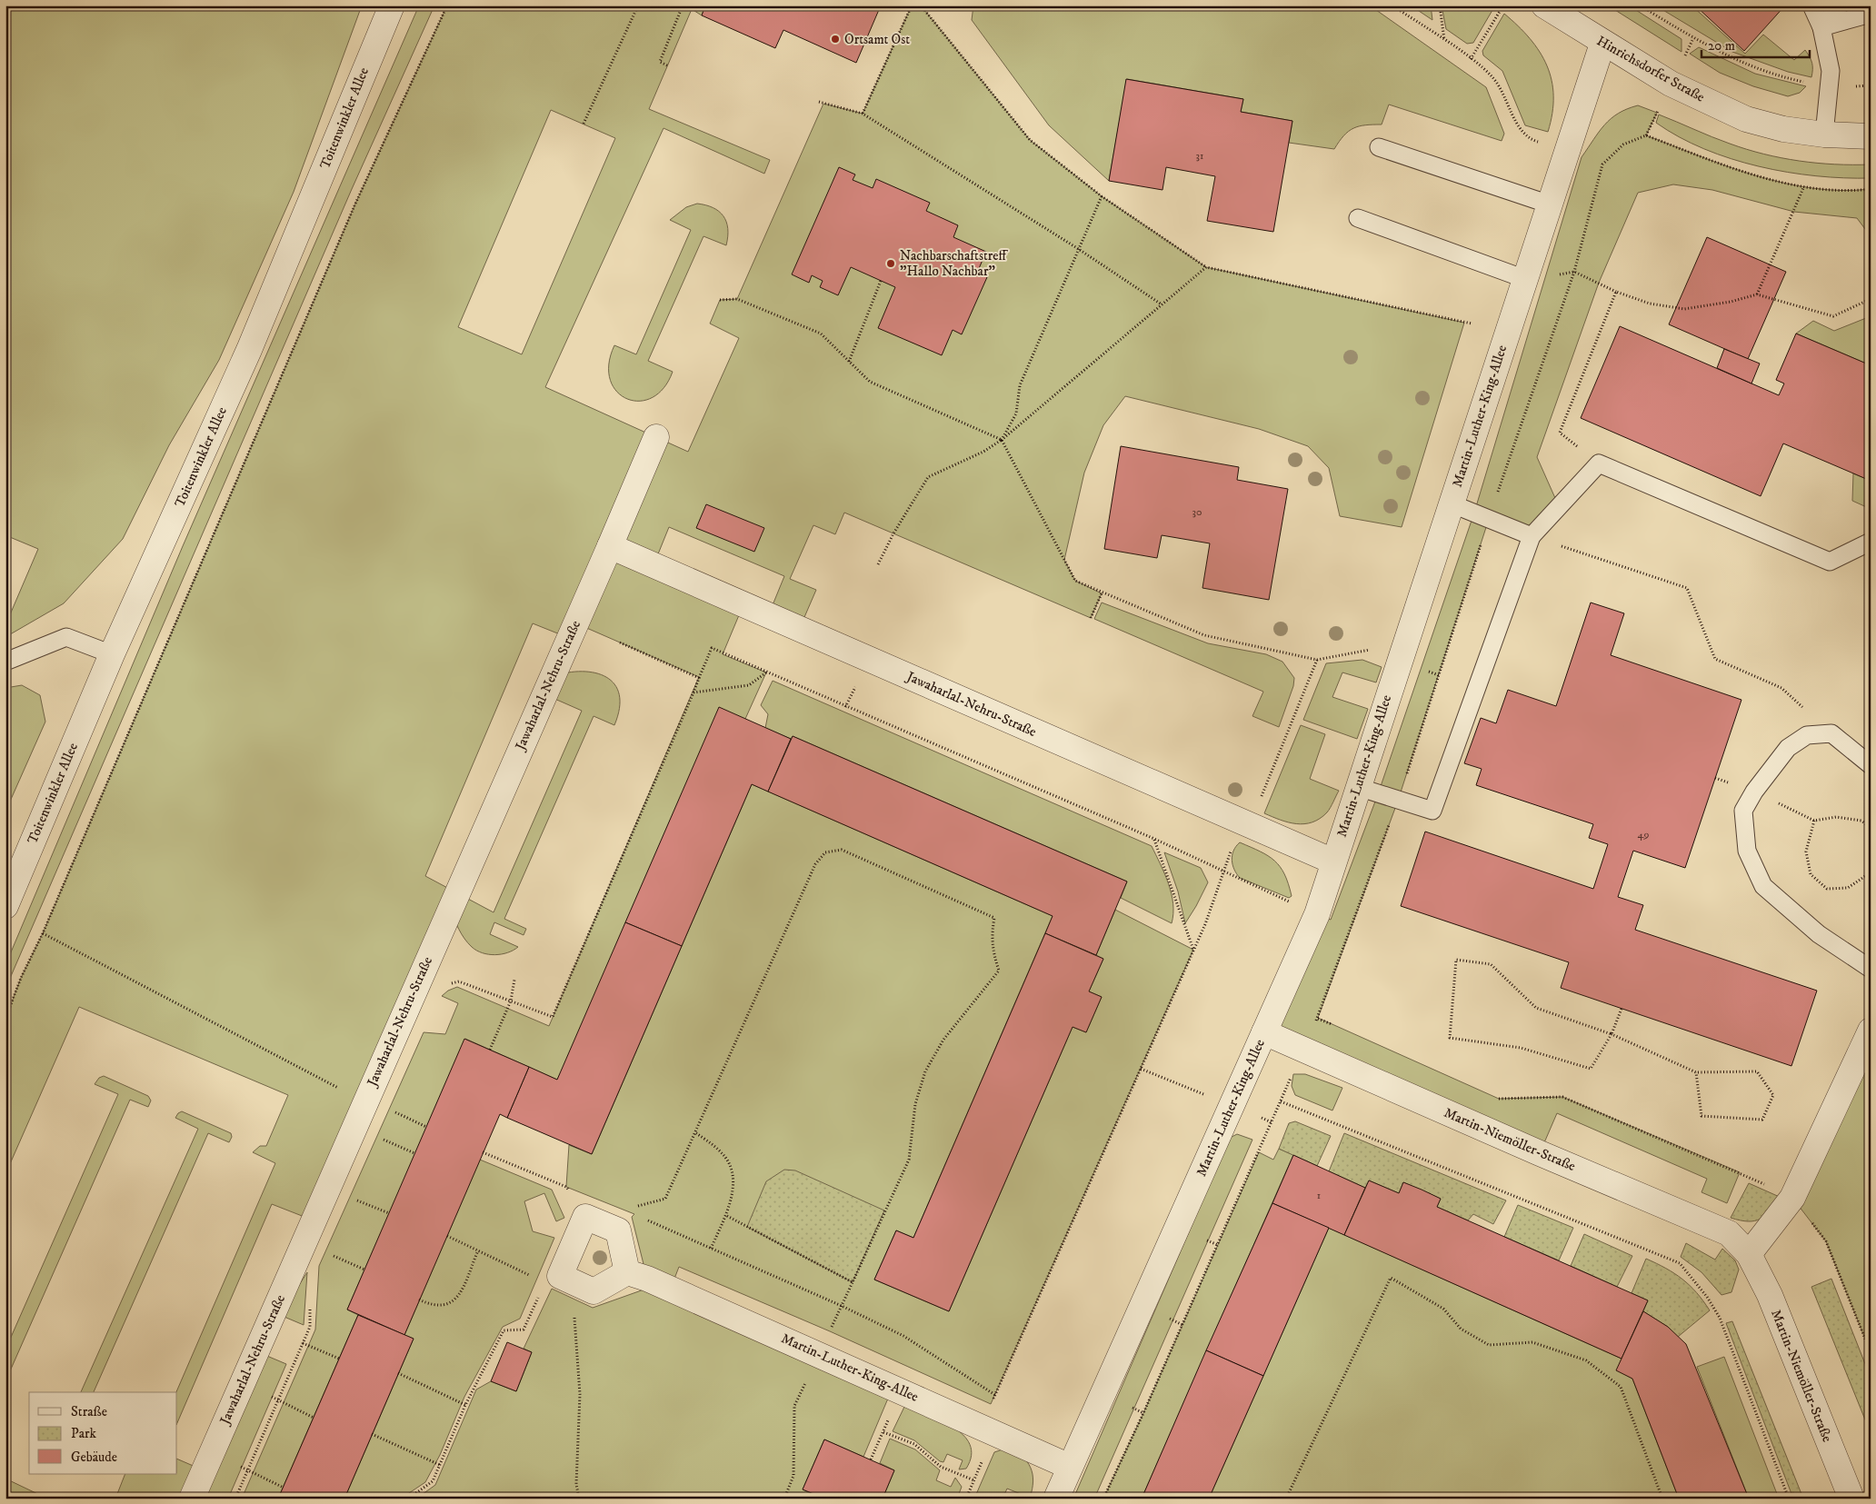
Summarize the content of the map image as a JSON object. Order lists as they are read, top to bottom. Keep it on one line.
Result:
{"streets":{"street":["Hinrichsdorfer Straße","Toitenwinkler Allee","Martin-Luther-King-Allee","Jawaharlal-Nehru-Straße","Martin-Niemöller-Straße"]},"crossings":[["Hinrichsdorfer Straße","Martin-Luther-King-Allee"],["Martin-Luther-King-Allee","Jawaharlal-Nehru-Straße"],["Martin-Luther-King-Allee","Martin-Niemöller-Straße"]],"places":["Ortsamt Ost","Nachbarschaftstreff \"Hallo Nachbar\""],"house_numbers":["31","30","49","1"],"legend":["Straße","Park","Gebäude"],"scale_bar":"20 m"}
